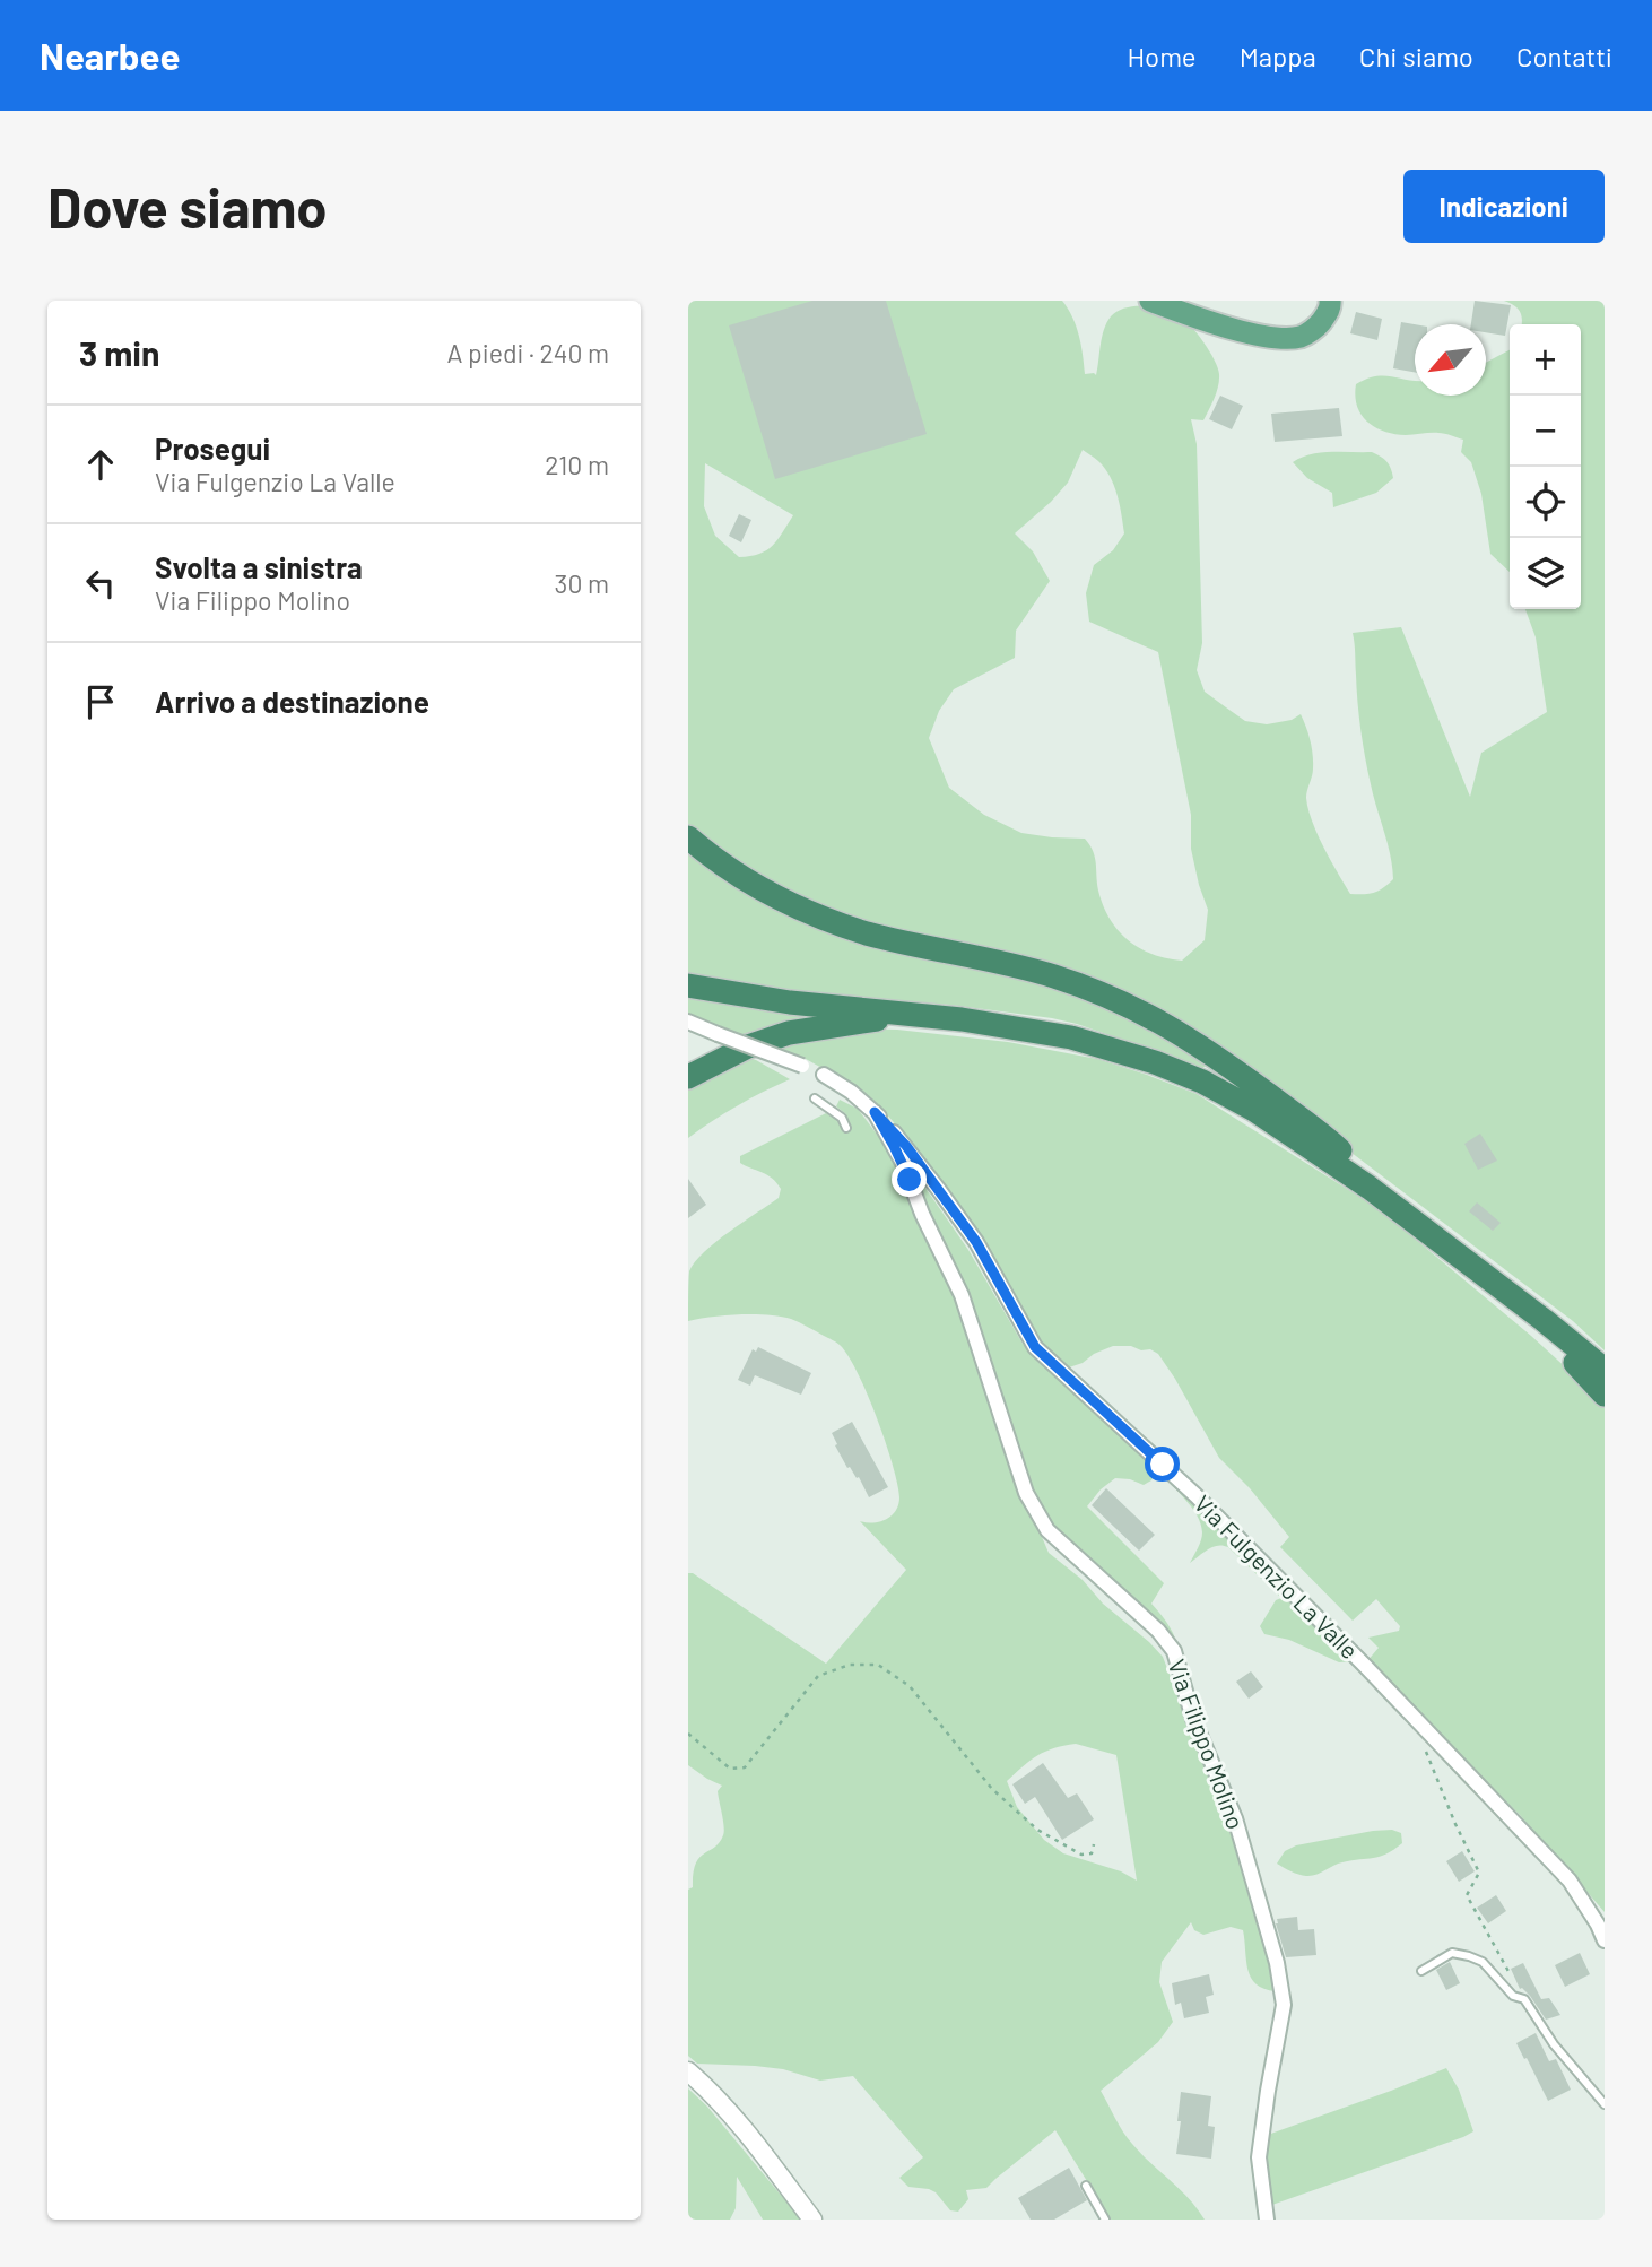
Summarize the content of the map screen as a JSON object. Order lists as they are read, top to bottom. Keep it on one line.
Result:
{"streets":{"street":["Via Fulgenzio La Valle","Via Filippo Molino"]},"crossings":[["Via Fulgenzio La Valle","Via Filippo Molino"]],"north":"bottom left","page":{"header":"Nearbee","nav":["Home","Mappa","Chi siamo","Contatti"],"buttons":"Indicazioni","title":"Dove siamo","heading":["3 min","A piedi · 240 m"],"map_buttons":["+","−"],"list":[["Prosegui","Via Fulgenzio La Valle","210 m"],["Svolta a sinistra","Via Filippo Molino","30 m"],"Arrivo a destinazione"]}}
